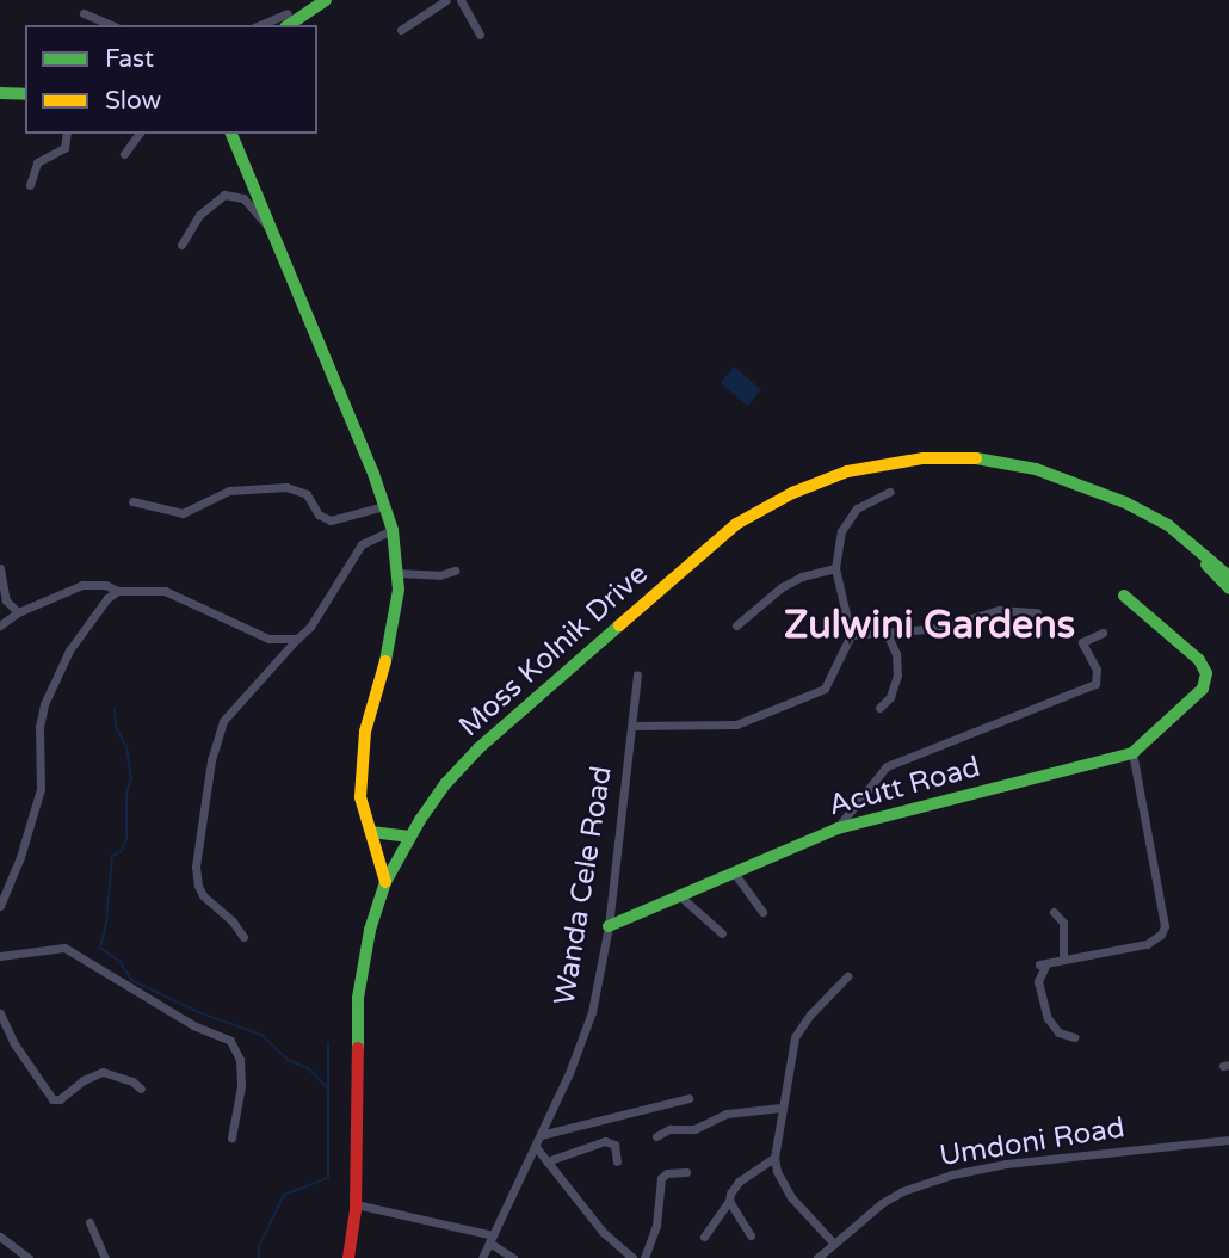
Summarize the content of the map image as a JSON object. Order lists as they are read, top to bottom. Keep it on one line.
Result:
{"streets":{"street":["Moss Kolnik Drive","Acutt Road","Wanda Cele Road","Umdoni Road"]},"crossings":[["Acutt Road","Wanda Cele Road"]],"districts":["Zulwini Gardens"],"legend":["Fast","Slow"]}
